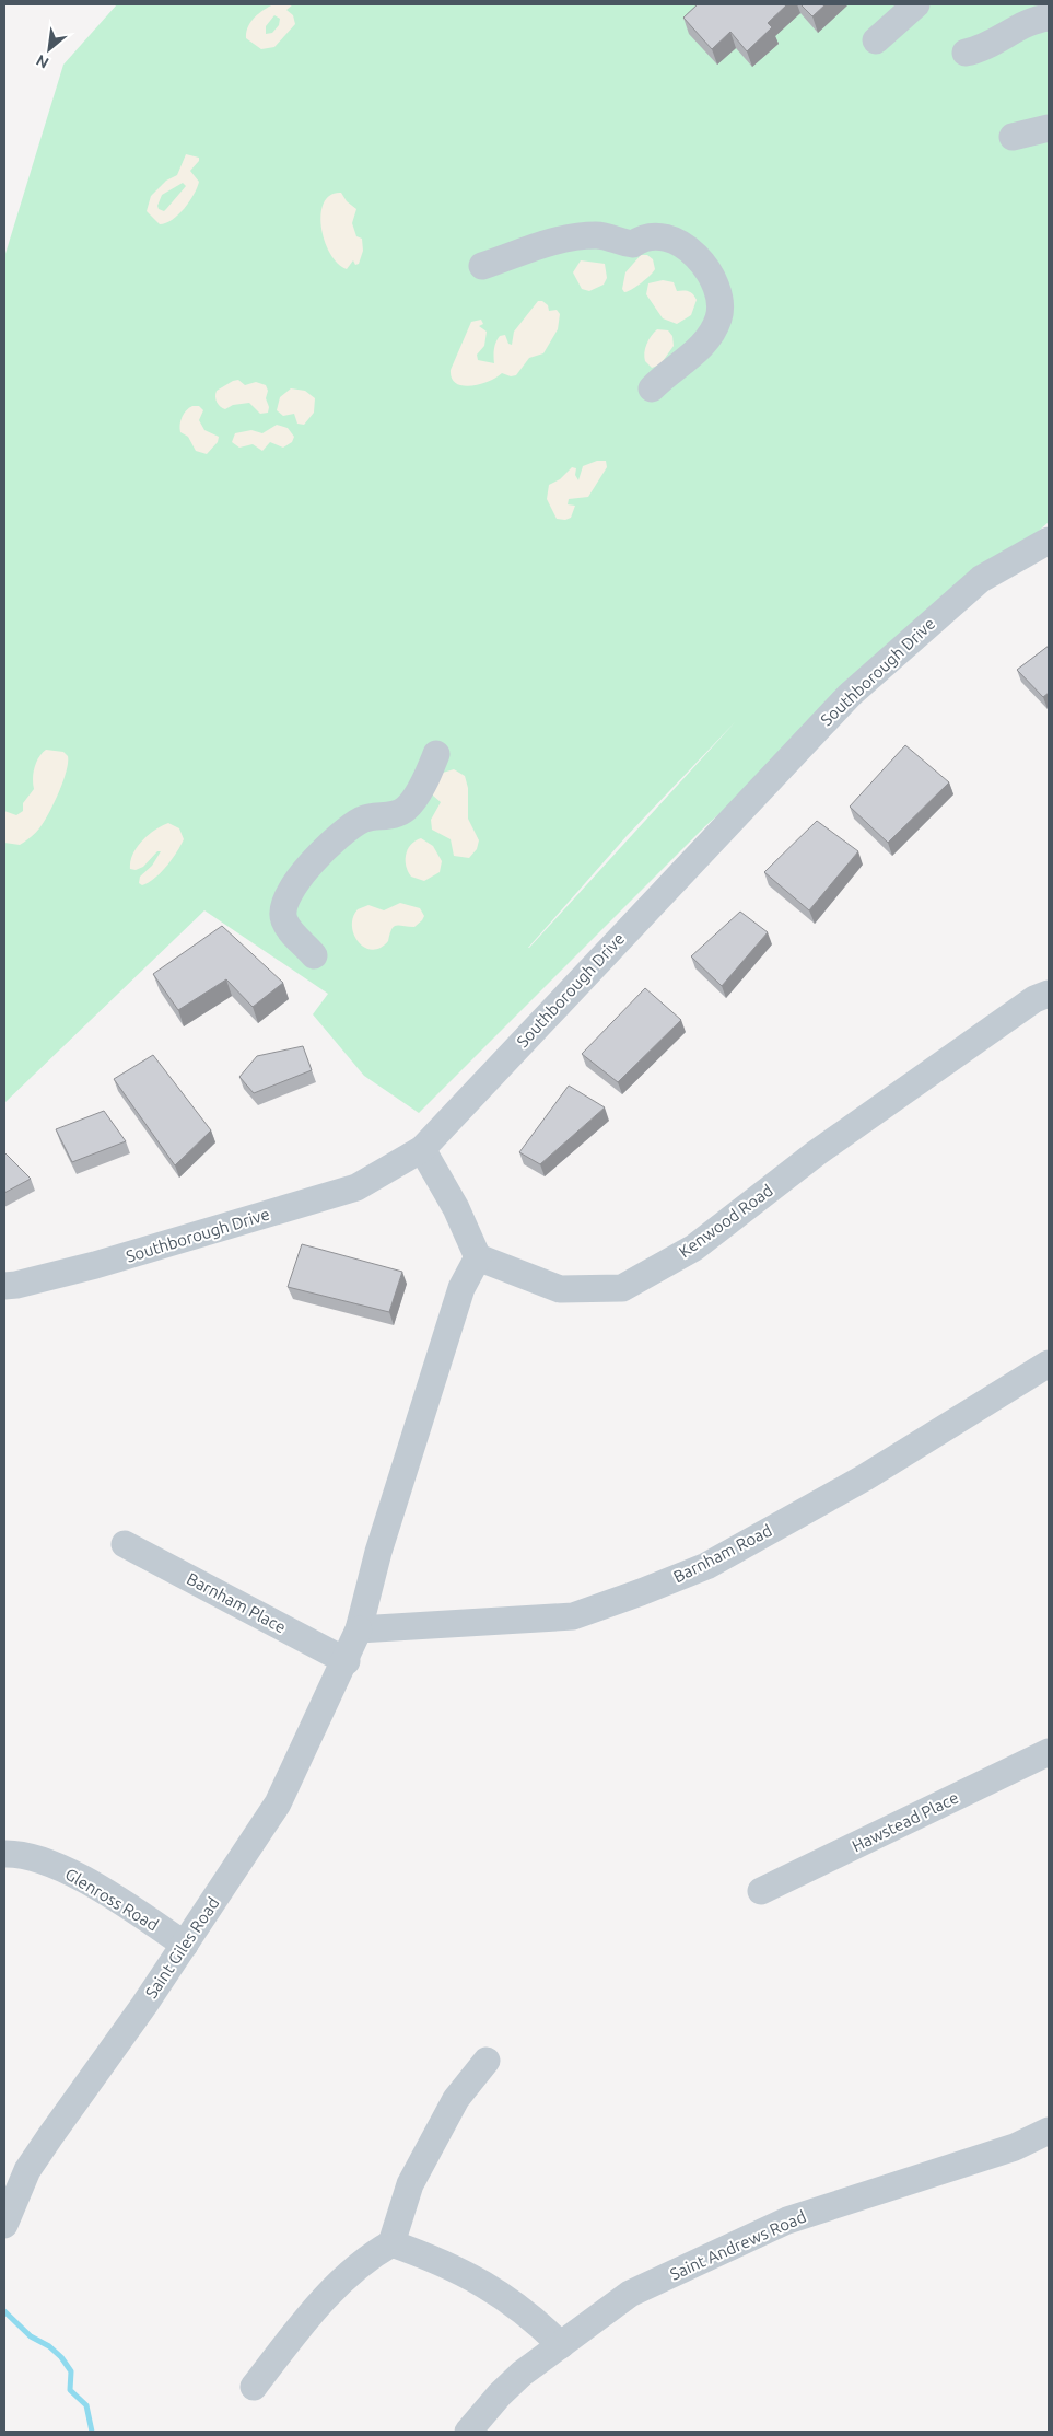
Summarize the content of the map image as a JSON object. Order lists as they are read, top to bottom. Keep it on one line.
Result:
{"streets":{"street":["Southborough Drive","Kenwood Road","Barnham Road","Barnham Place","Hawstead Place","Glenross Road","Saint Giles Road","Saint Andrews Road"]},"crossings":[["Barnham Place","Saint Giles Road"],["Glenross Road","Saint Giles Road"]],"north":"bottom left"}
